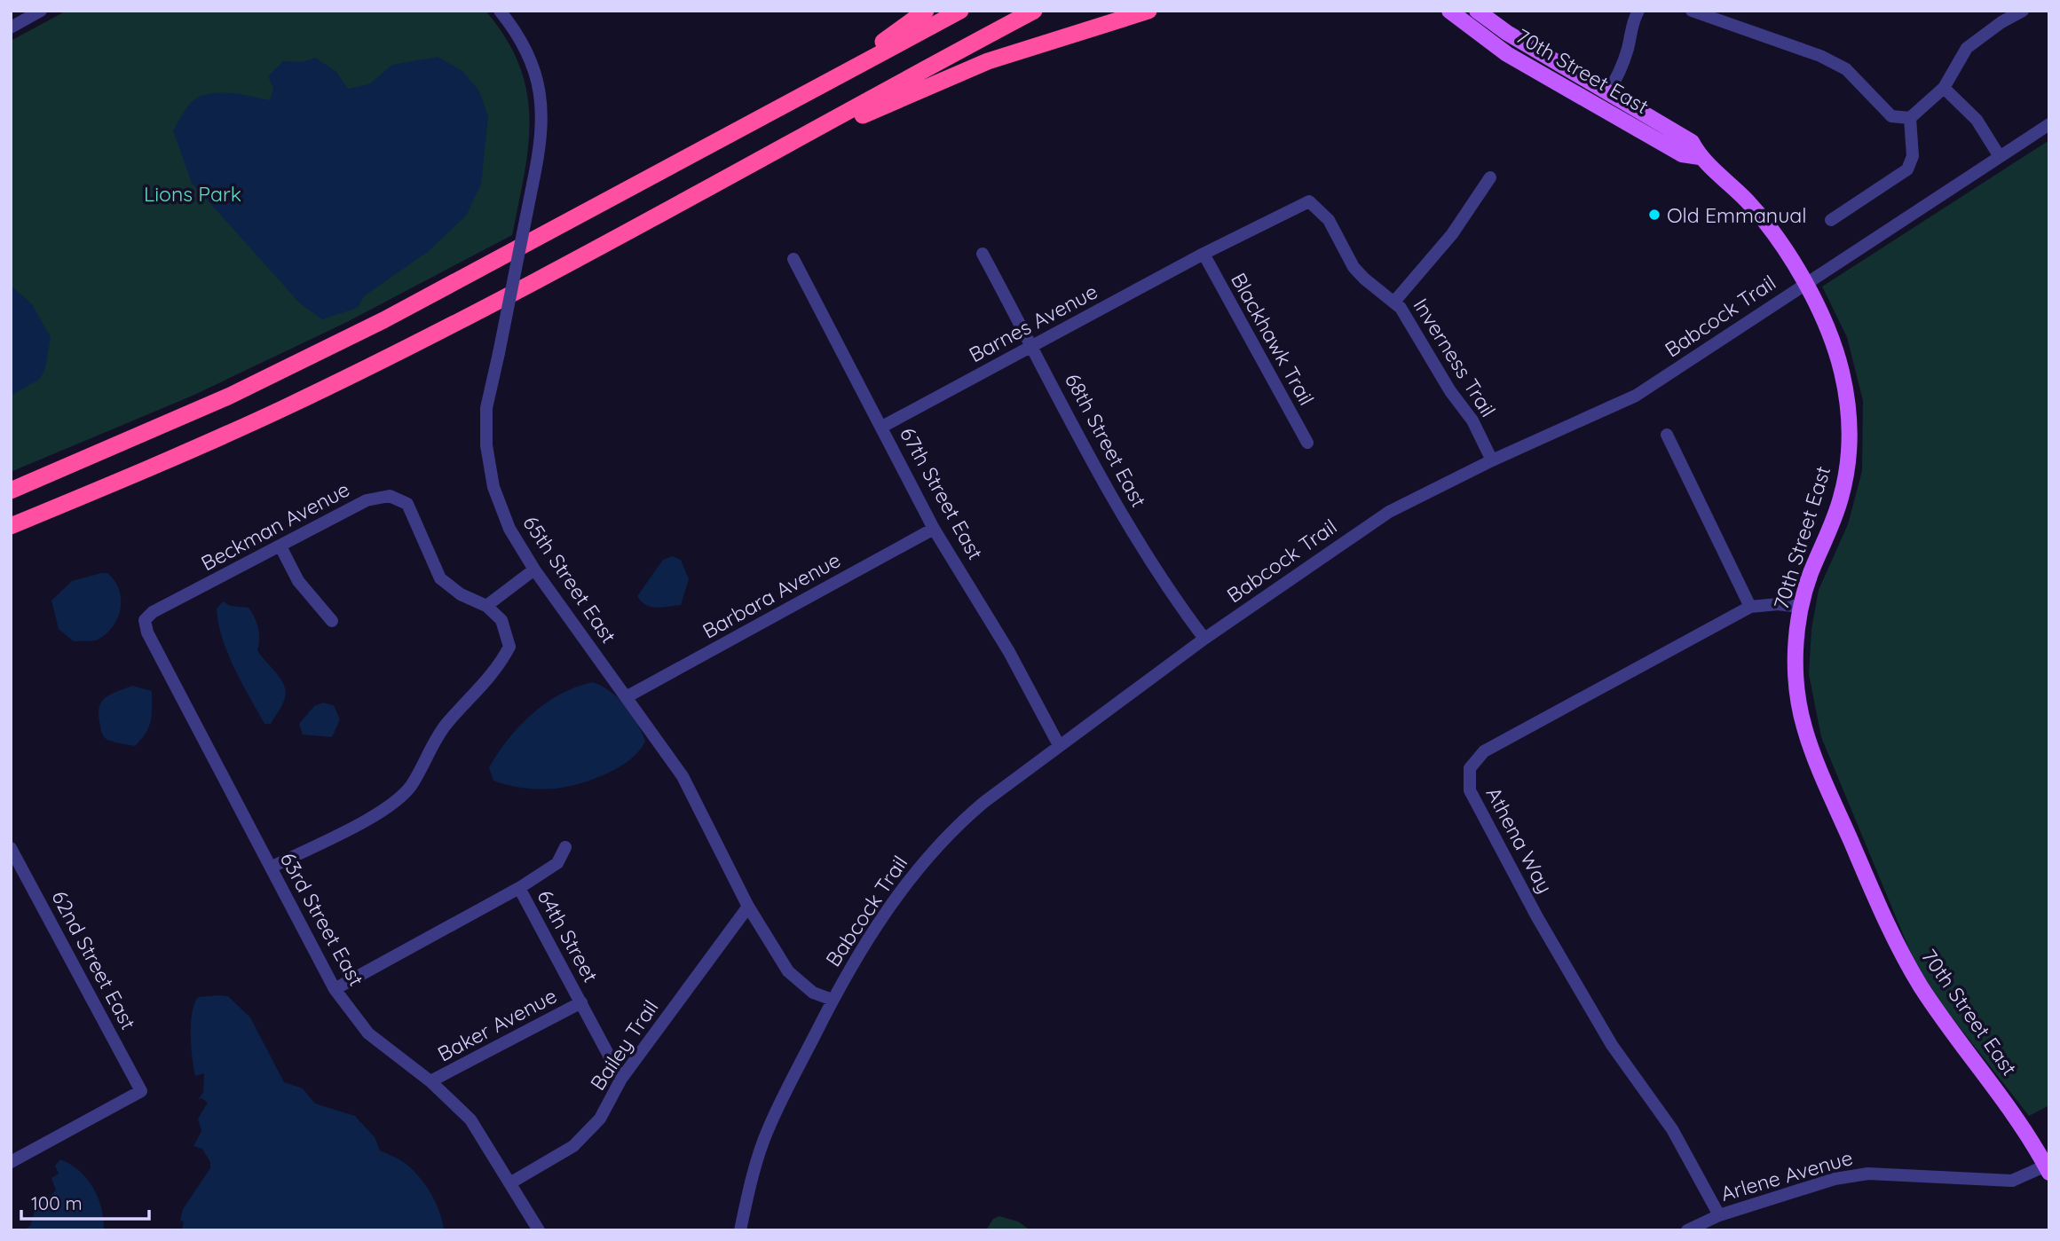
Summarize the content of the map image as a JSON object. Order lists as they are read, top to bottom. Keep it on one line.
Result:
{"streets":{"main road":["70th Street East"],"street":["Babcock Trail","Barnes Avenue","Blackhawk Trail","Inverness Trail","68th Street East","67th Street East","Beckman Avenue","65th Street East","Barbara Avenue","Athena Way","63rd Street East","64th Street","62nd Street East","Baker Avenue","Bailey Trail","Arlene Avenue"]},"crossings":[["70th Street East","Babcock Trail"],["70th Street East","Athena Way"],["70th Street East","Arlene Avenue"],["Babcock Trail","Inverness Trail"],["Babcock Trail","68th Street East"],["Babcock Trail","67th Street East"],["Babcock Trail","65th Street East"],["Barnes Avenue","Blackhawk Trail"],["Barnes Avenue","Inverness Trail"],["Barnes Avenue","68th Street East"],["Barnes Avenue","67th Street East"],["Blackhawk Trail","Inverness Trail"],["67th Street East","Barbara Avenue"],["Beckman Avenue","63rd Street East"],["65th Street East","Barbara Avenue"],["65th Street East","Bailey Trail"],["Athena Way","Arlene Avenue"],["63rd Street East","Baker Avenue"],["63rd Street East","Bailey Trail"],["64th Street","Baker Avenue"],["64th Street","Bailey Trail"]],"parks":["Lions Park"],"places":["Old Emmanual"],"scale_bar":"100 m"}
